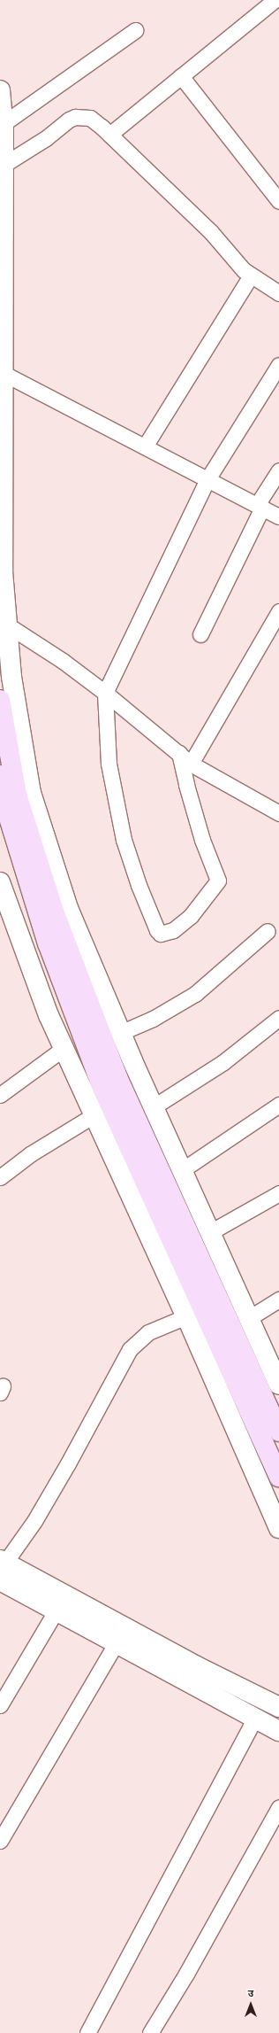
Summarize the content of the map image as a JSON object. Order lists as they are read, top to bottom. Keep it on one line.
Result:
{"north":"top"}
